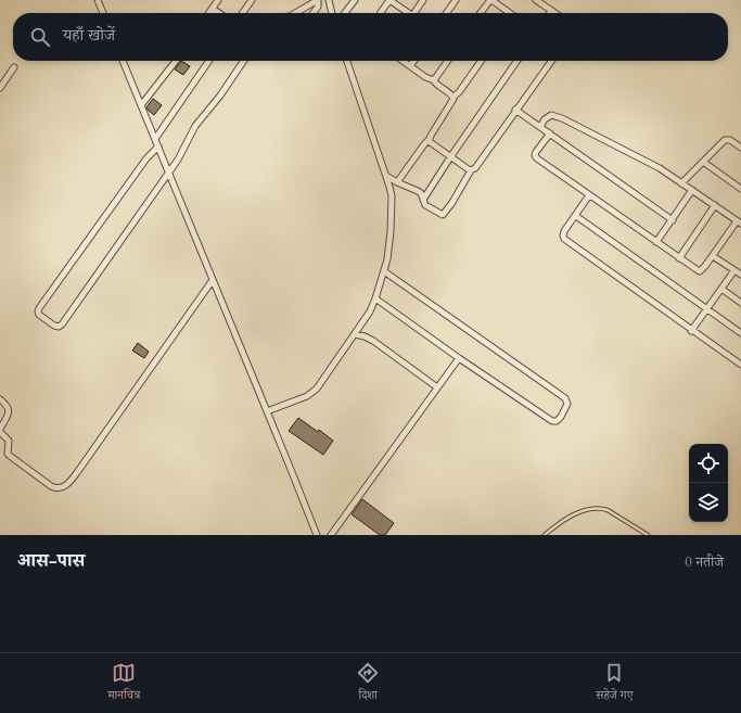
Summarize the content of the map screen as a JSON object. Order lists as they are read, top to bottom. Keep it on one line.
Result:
{"page":{"search":"यहाँ खोजें","heading":["आस-पास","0 नतीजे"],"nav":["मानचित्र","दिशा","सहेजे गए"]}}
